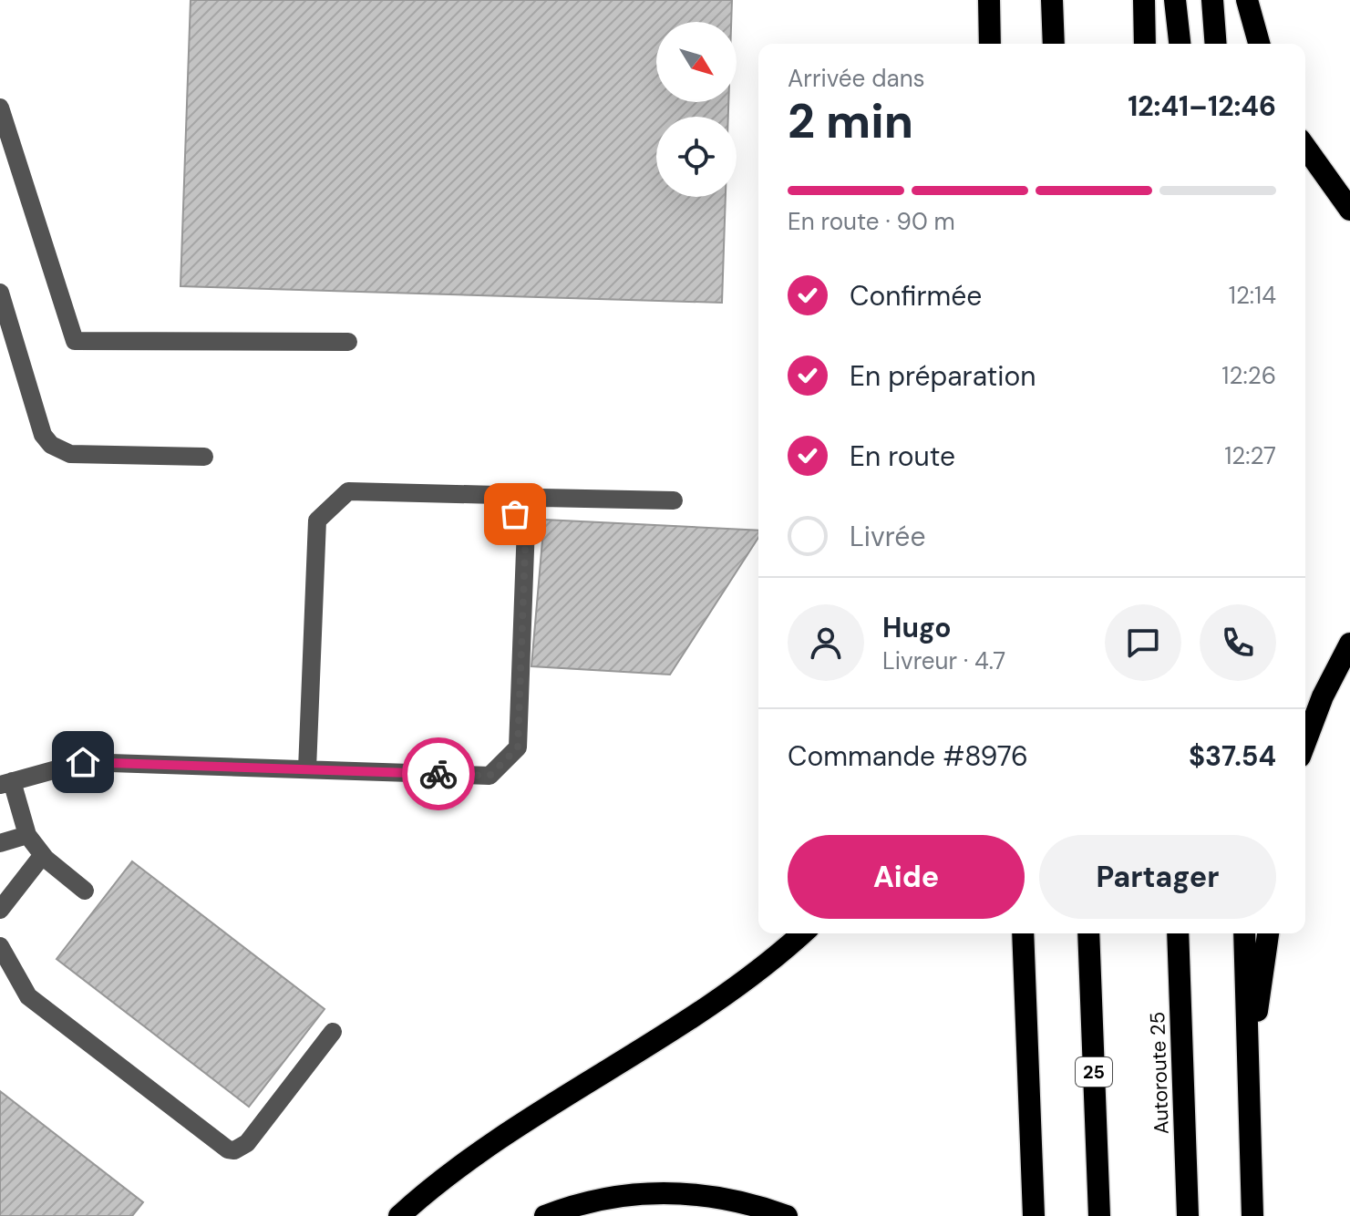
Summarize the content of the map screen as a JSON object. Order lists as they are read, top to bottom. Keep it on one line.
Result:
{"streets":{"highway":["25","Autoroute 25"]},"north":"bottom right","page":{"heading":["2 min","Arrivée dans","12:41–12:46"],"panel":["Hugo","Livreur · 4.7","Commande #8976","$37.54"],"bar":"En route · 90 m","list":[["Confirmée","12:14"],["En préparation","12:26"],["En route","12:27"],"Livrée"],"buttons":["Aide","Partager"]}}
